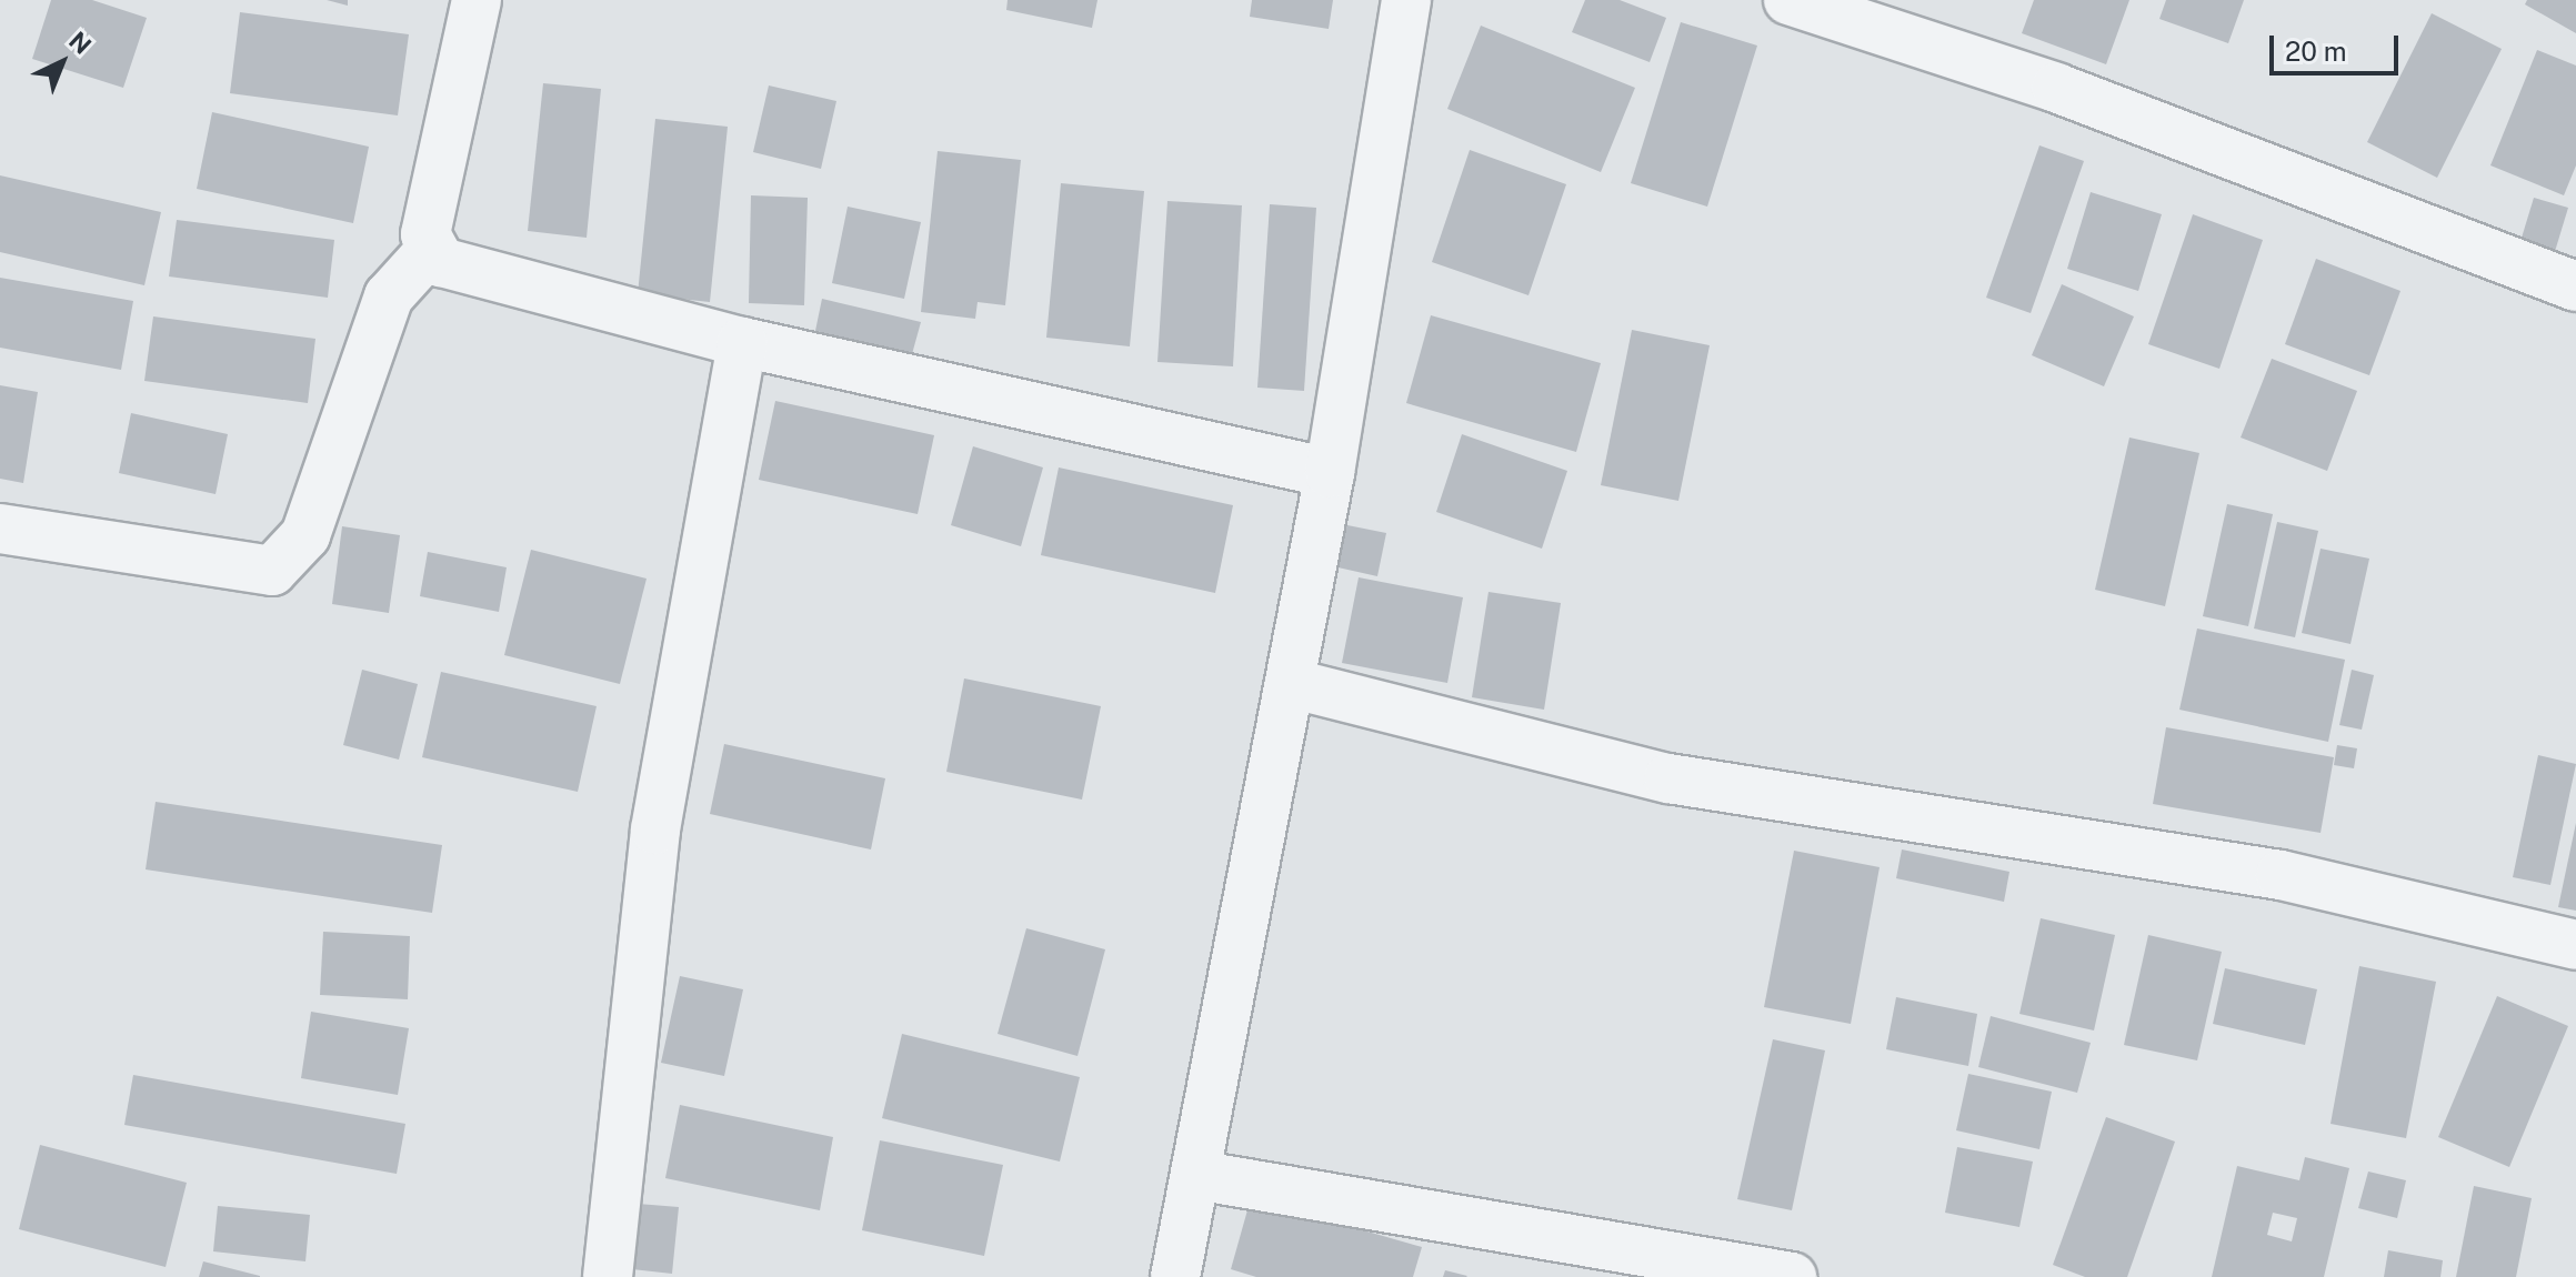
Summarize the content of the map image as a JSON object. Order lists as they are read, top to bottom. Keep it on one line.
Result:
{"scale_bar":"20 m","north":"top right"}
